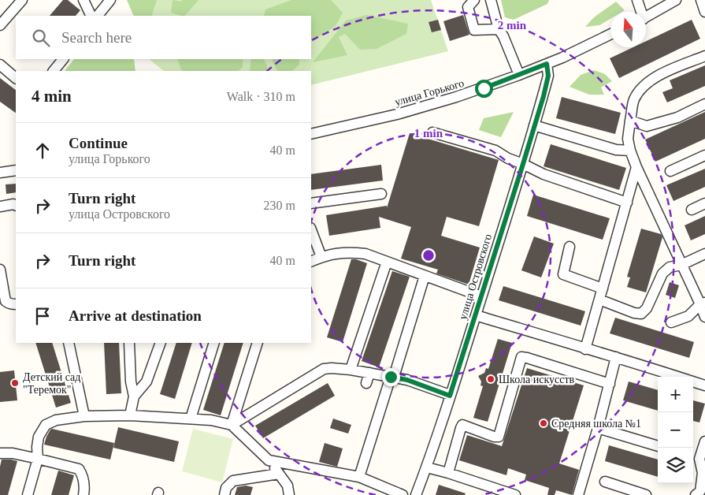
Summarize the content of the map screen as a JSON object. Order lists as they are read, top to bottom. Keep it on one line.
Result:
{"streets":{"street":["улица Горького","улица Островского"]},"crossings":[["улица Горького","улица Островского"]],"places":["Школа искусств","Детский сад \"Теремок\"","Средняя школа №1"],"north":"top","page":{"search":"Search here","heading":["4 min","Walk · 310 m"],"list":[["Continue","улица Горького","40 m"],["Turn right","улица Островского","230 m"],["Turn right","40 m"],"Arrive at destination"],"map_buttons":["+","−"]},"rings":["2 min","1 min"]}
